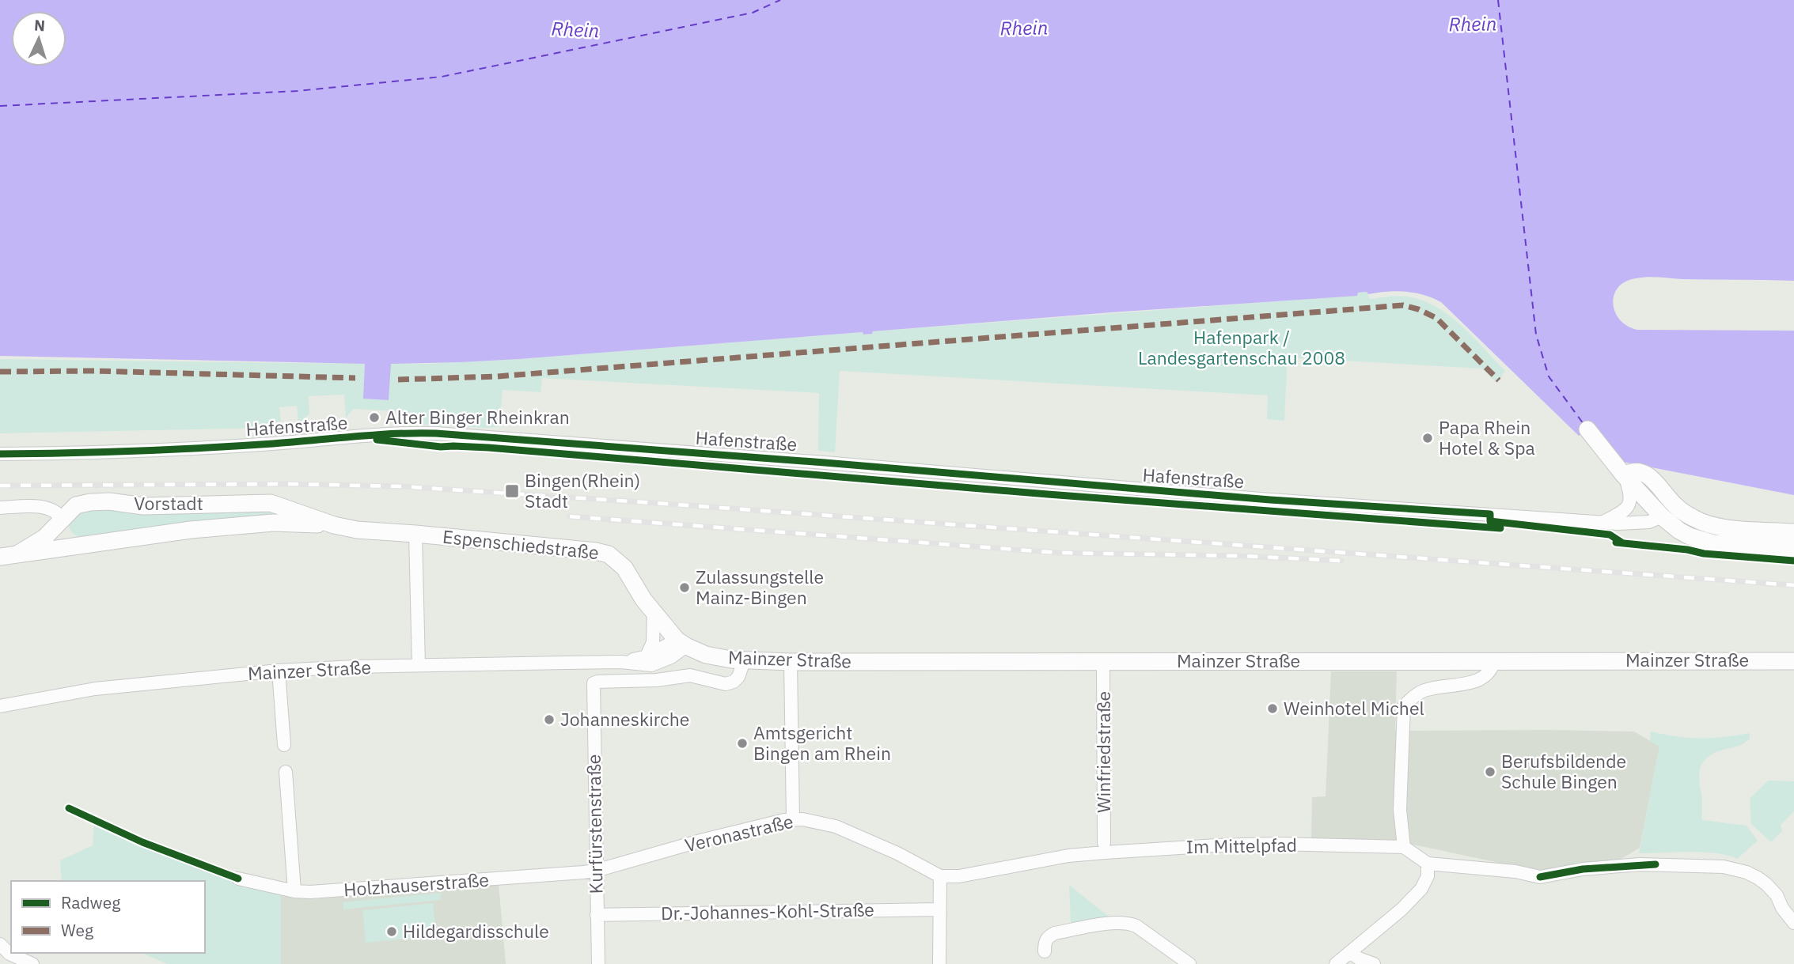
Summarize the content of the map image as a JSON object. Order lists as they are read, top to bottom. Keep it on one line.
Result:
{"streets":{"main road":["Vorstadt","Espenschiedstraße","Mainzer Straße"],"street":["Hafenstraße","Winfriedstraße","Kurfürstenstraße","Veronastraße","Im Mittelpfad","Holzhauserstraße","Dr.-Johannes-Kohl-Straße"]},"crossings":[["Vorstadt","Espenschiedstraße"],["Espenschiedstraße","Mainzer Straße"],["Mainzer Straße","Winfriedstraße"],["Mainzer Straße","Kurfürstenstraße"],["Kurfürstenstraße","Veronastraße"],["Kurfürstenstraße","Holzhauserstraße"],["Kurfürstenstraße","Dr.-Johannes-Kohl-Straße"],["Veronastraße","Im Mittelpfad"],["Veronastraße","Holzhauserstraße"]],"water":["Rhein"],"parks":["Hafenpark / Landesgartenschau 2008"],"places":{"other":["Alter Binger Rheinkran","Papa Rhein Hotel & Spa","Zulassungstelle Mainz-Bingen","Weinhotel Michel","Johanneskirche","Amtsgericht Bingen am Rhein","Berufsbildende Schule Bingen","Hildegardisschule"],"transit":["Bingen(Rhein) Stadt"]},"legend":["Radweg","Weg"],"north":"top"}
